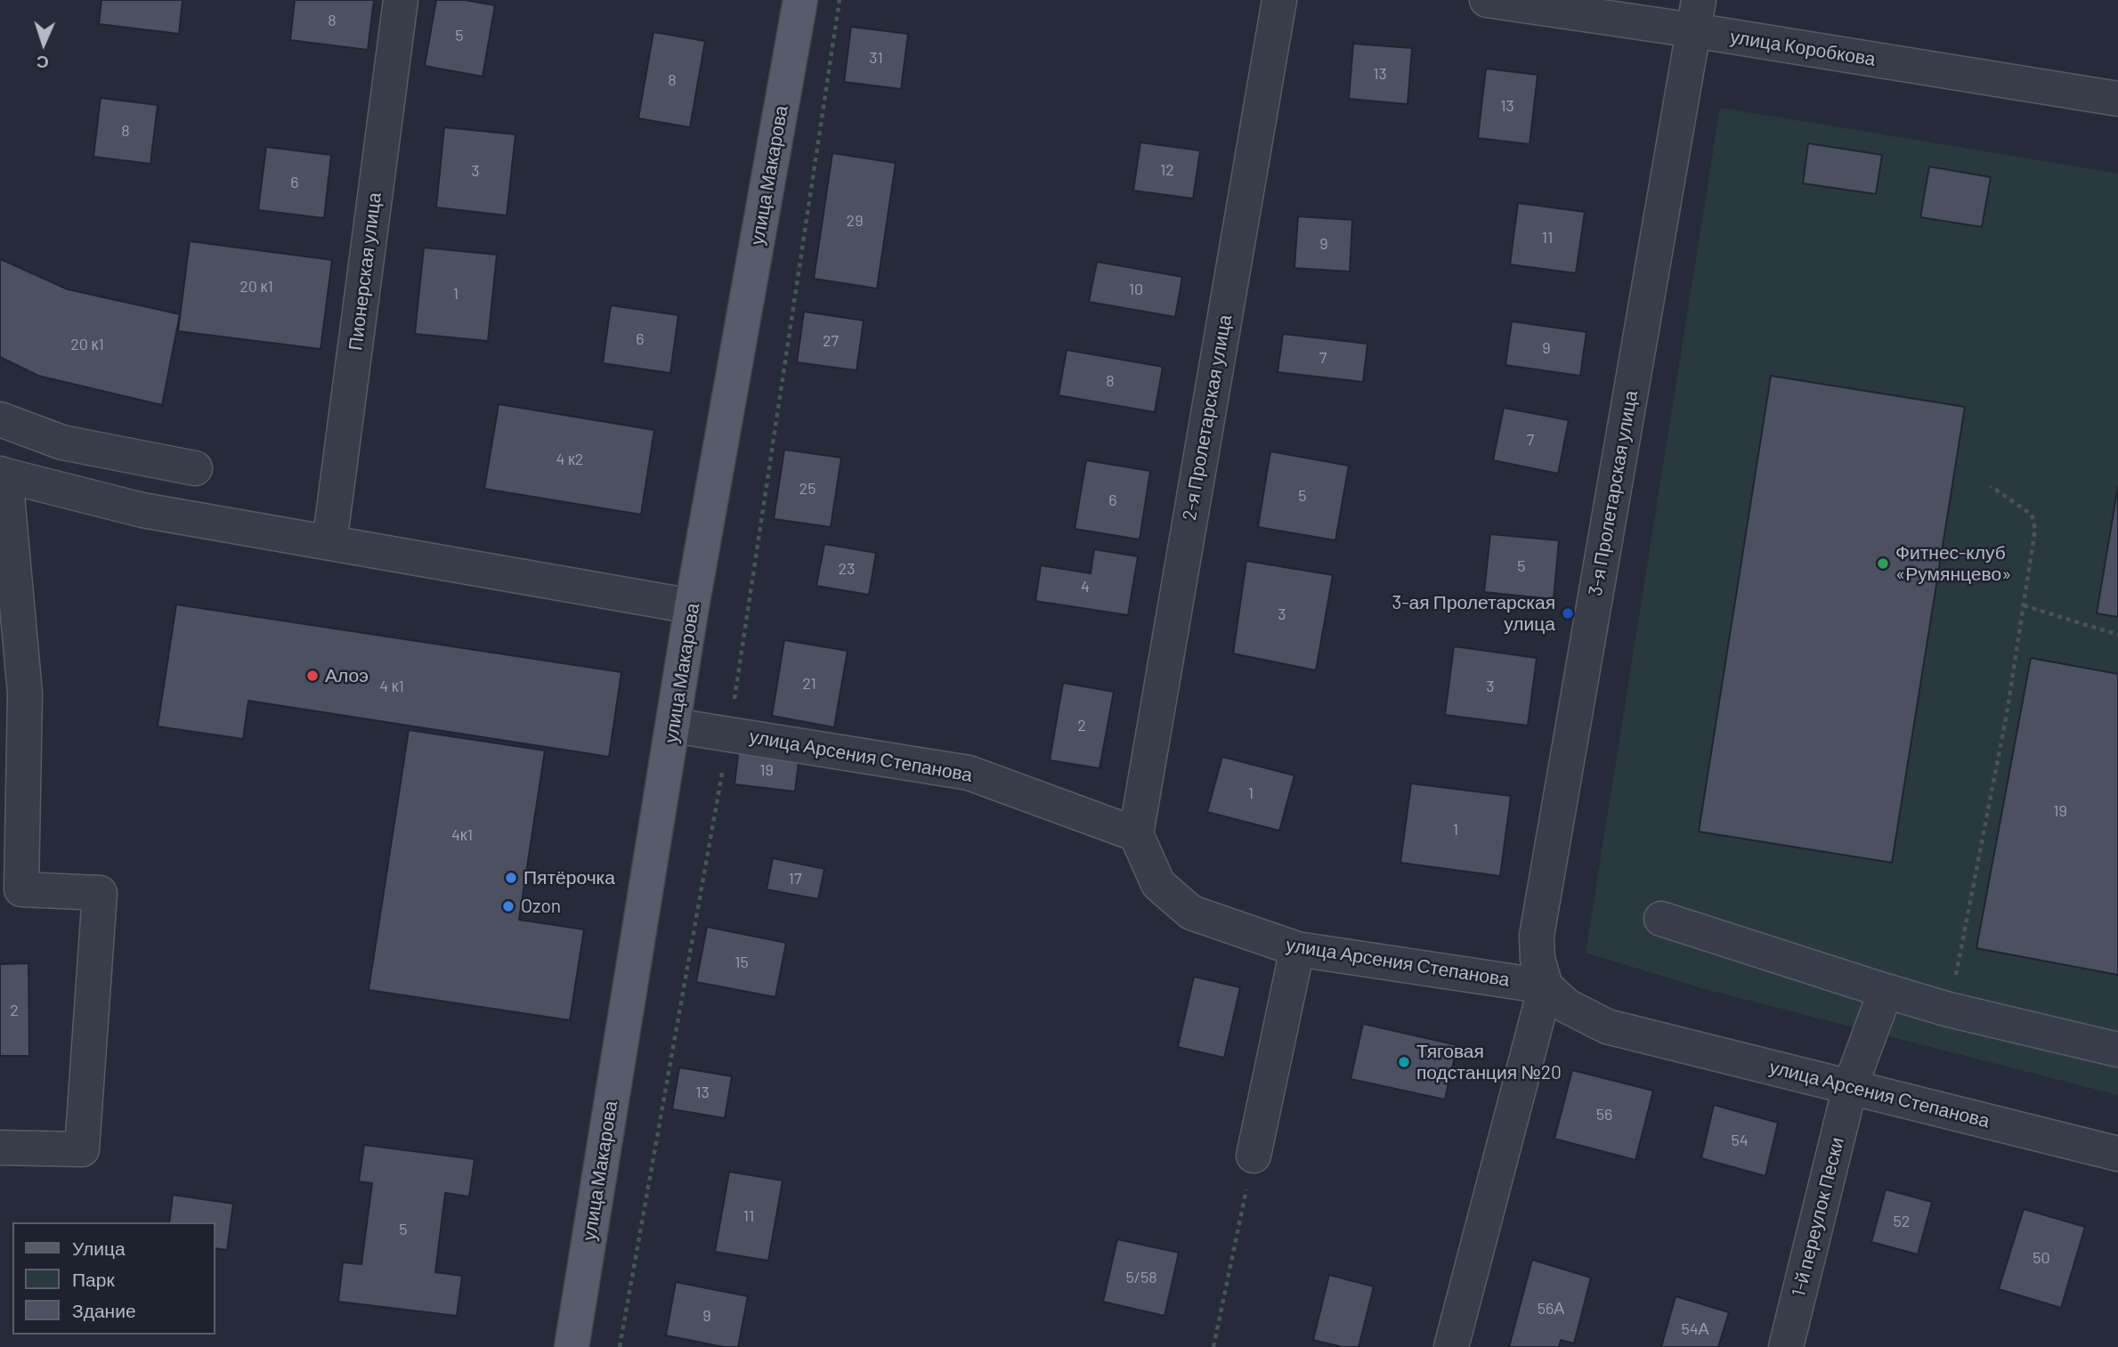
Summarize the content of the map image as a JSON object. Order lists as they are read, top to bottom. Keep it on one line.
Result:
{"streets":{"main road":["улица Макарова"],"street":["улица Коробкова","Пионерская улица","2-я Пролетарская улица","3-я Пролетарская улица","улица Арсения Степанова","1-й переулок Пески"]},"crossings":[["улица Коробкова","3-я Пролетарская улица"],["улица Макарова","улица Арсения Степанова"],["2-я Пролетарская улица","улица Арсения Степанова"],["3-я Пролетарская улица","улица Арсения Степанова"],["улица Арсения Степанова","1-й переулок Пески"]],"places":["Фитнес-клуб «Румянцево»","3-ая Пролетарская улица","Алоэ","Пятёрочка","Ozon","Тяговая подстанция №20"],"house_numbers":["8","5","31","13","8","13","8","12","3","6","29","11","9","20 к1","10","1","6","27","20 к1","9","7","8","7","4 к2","25","5","6","5","23","4","3","21","4 к1","3","2","19","1","19","1","4к1","17","15","2","13","56","54","11","52","5","50","5/58","56А","9","54А"],"legend":["Улица","Парк","Здание"],"north":"bottom"}
